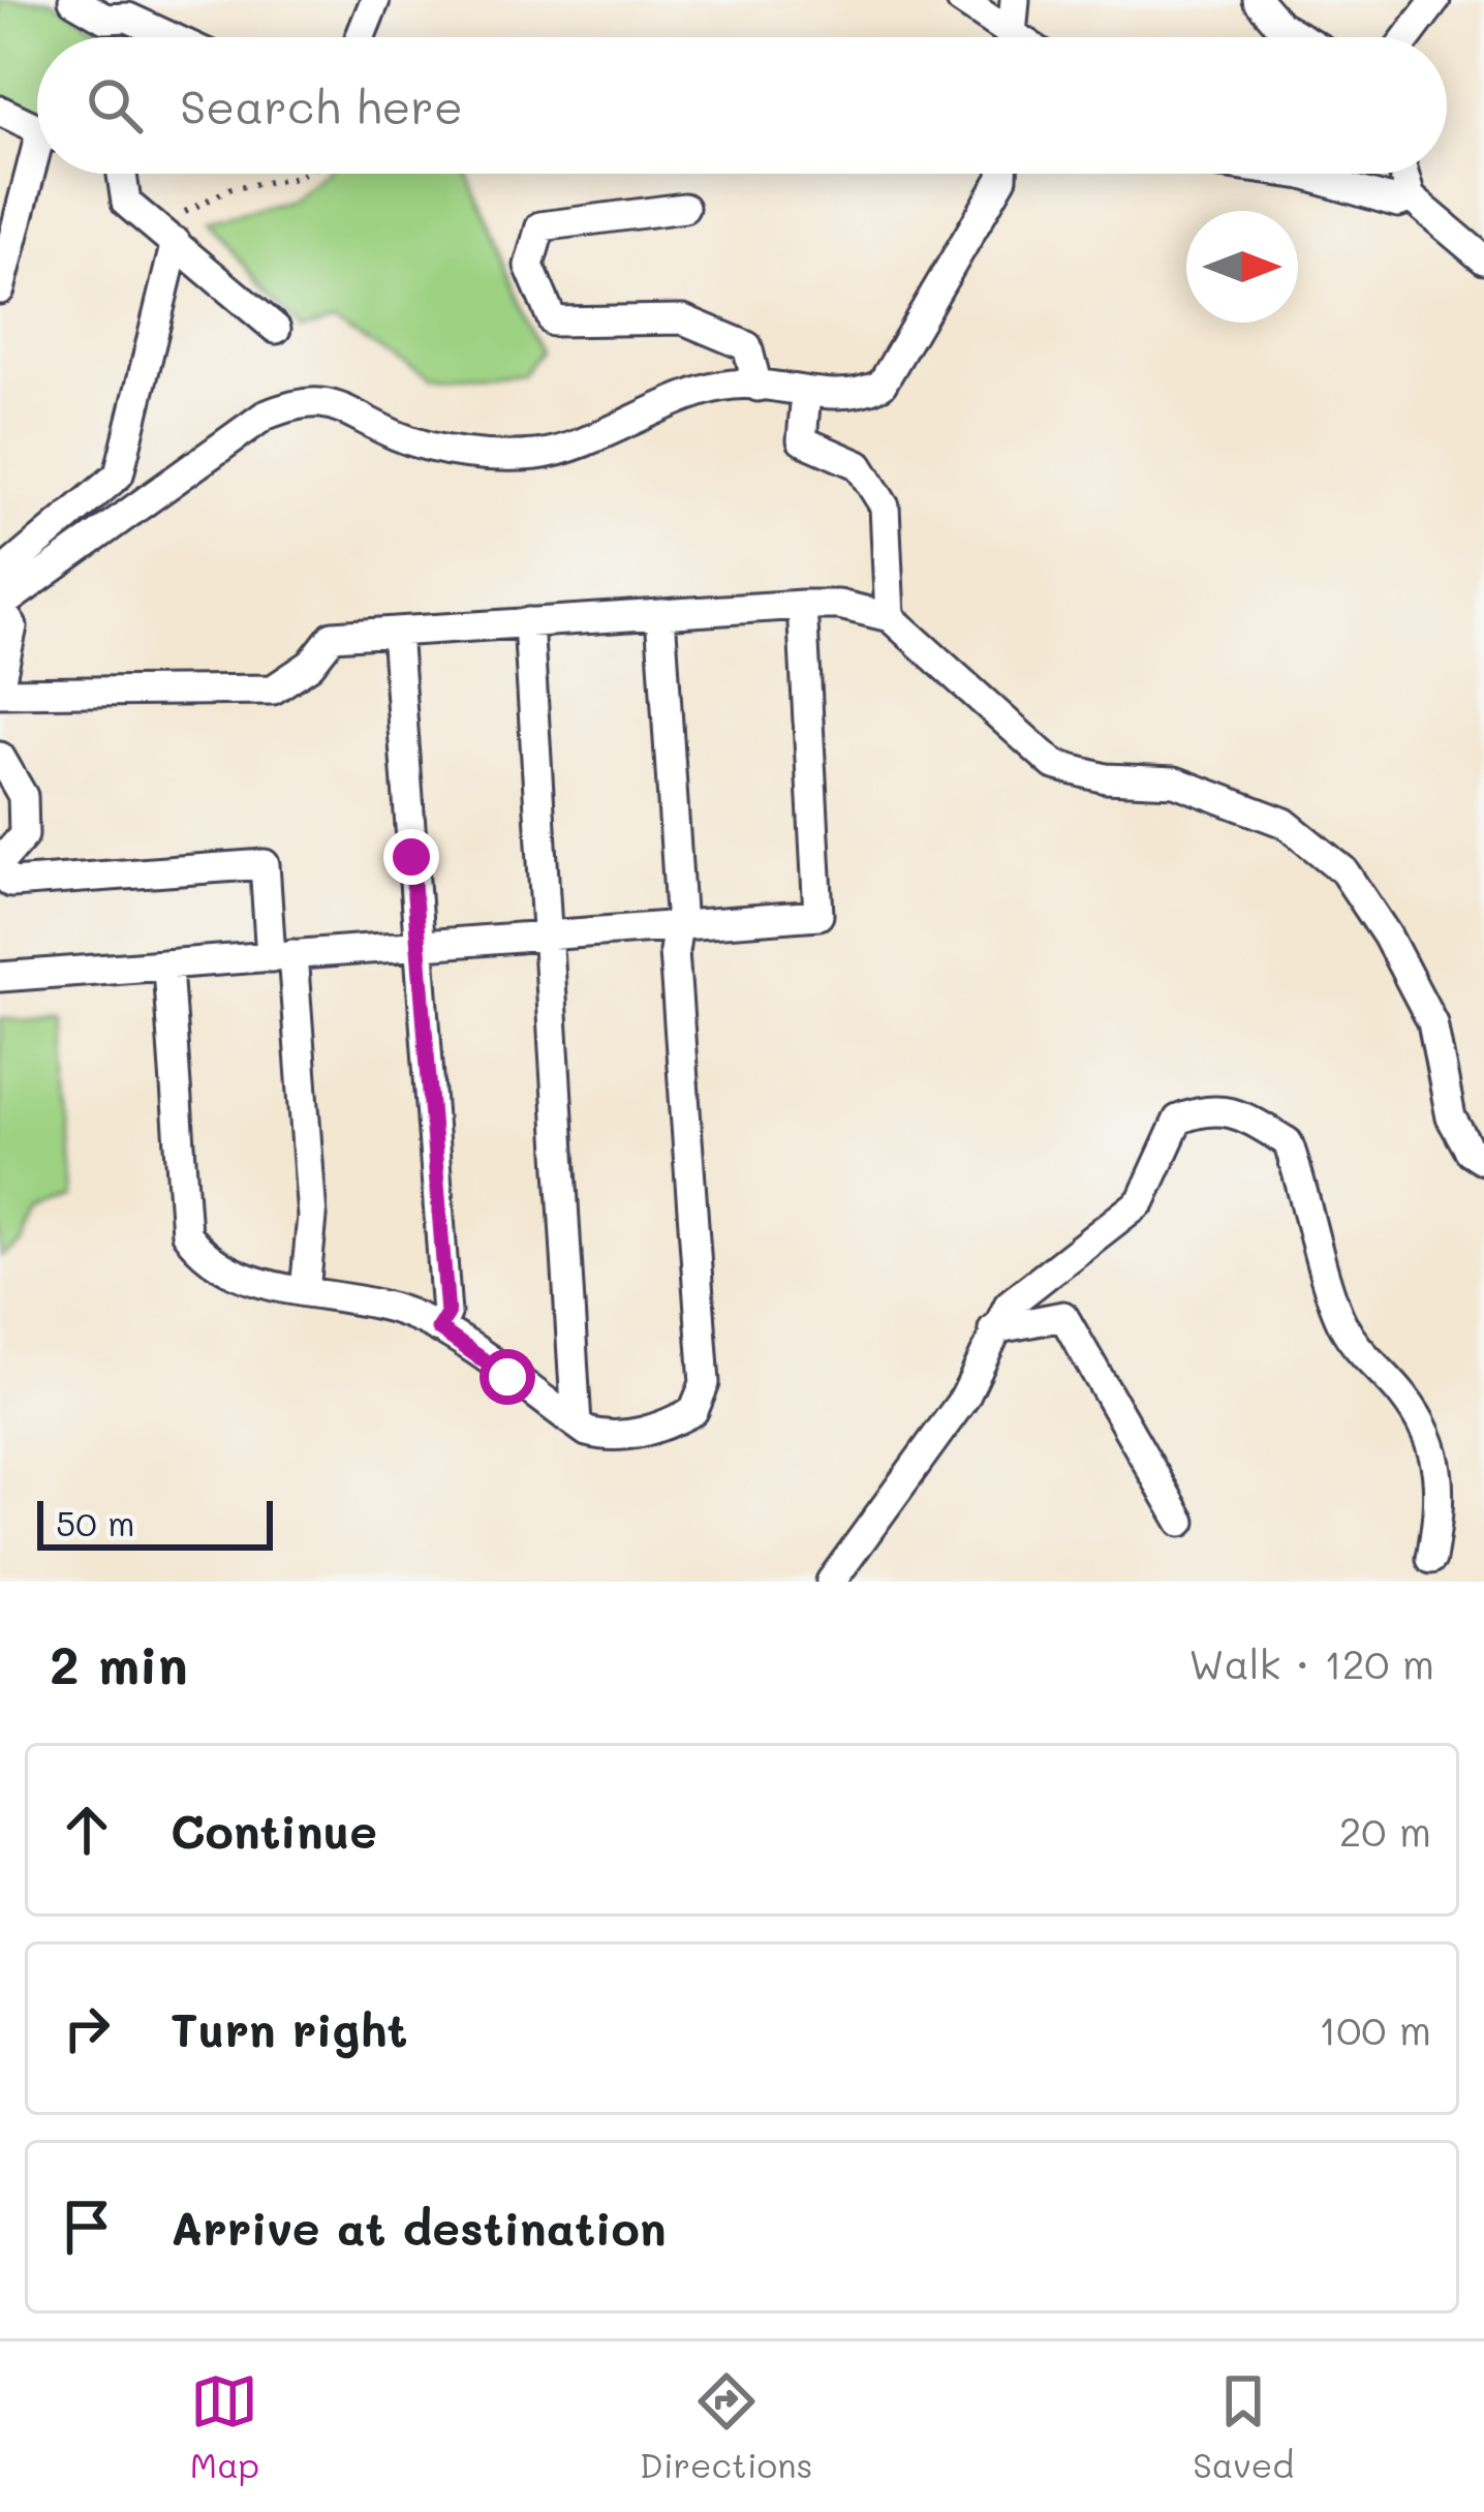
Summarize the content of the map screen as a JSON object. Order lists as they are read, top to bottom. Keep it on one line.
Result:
{"scale_bar":"50 m","north":"right","page":{"search":"Search here","scale":"50 m","heading":["2 min","Walk · 120 m"],"list":[["Continue","20 m"],["Turn right","100 m"],"Arrive at destination"],"nav":["Map","Directions","Saved"]}}
